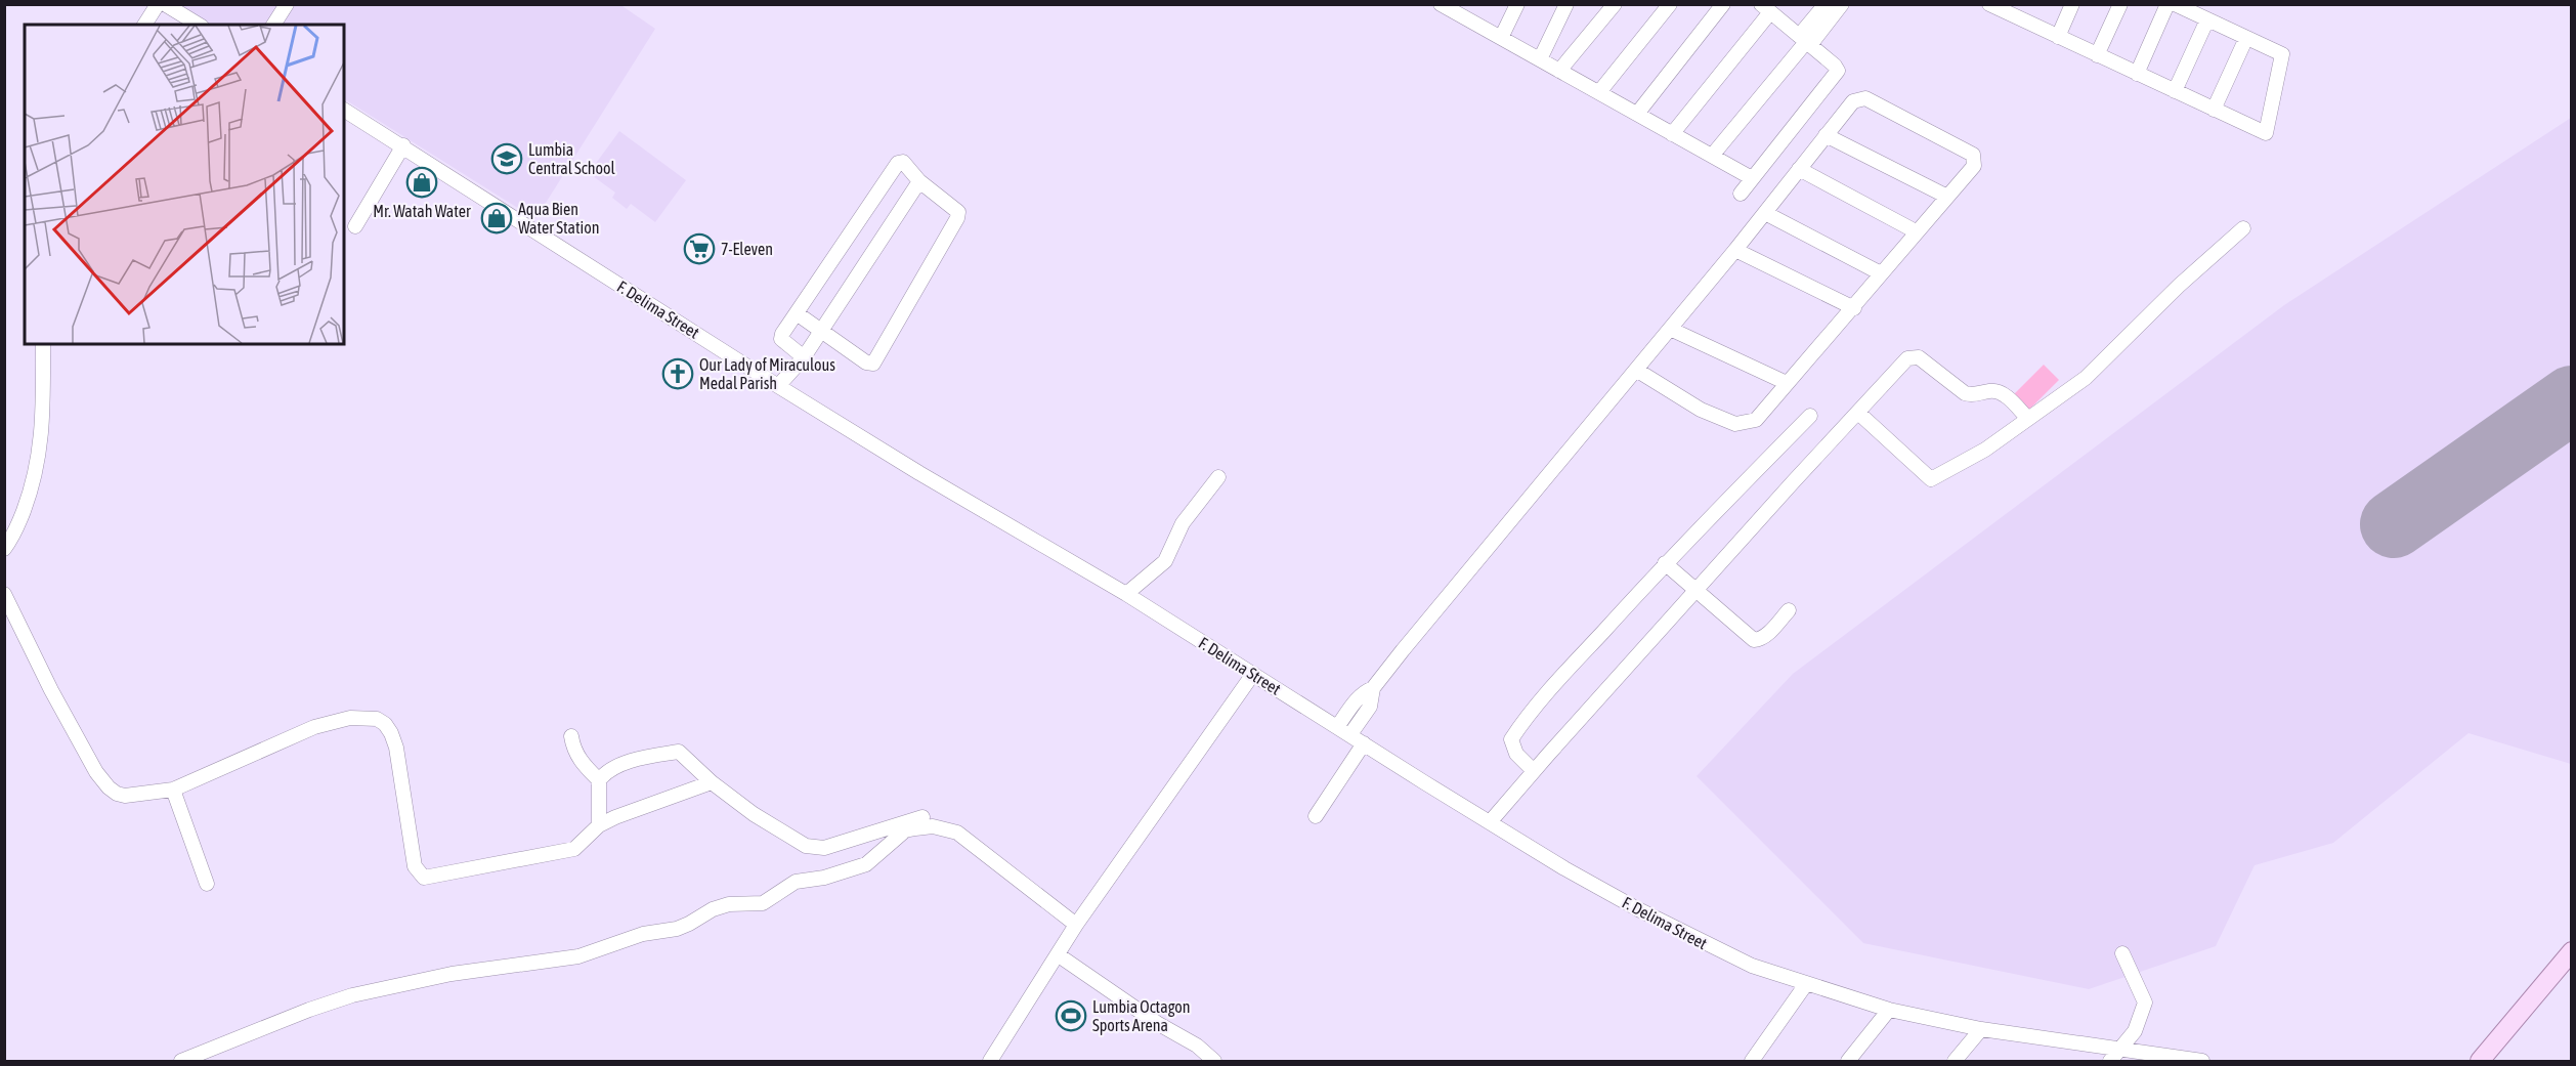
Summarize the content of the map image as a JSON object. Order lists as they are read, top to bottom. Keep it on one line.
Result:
{"streets":{"street":["F. Delima Street"]},"places":{"school or university":["Lumbia Central School"],"shop":["Mr. Watah Water","Aqua Bien Water Station"],"supermarket":["7-Eleven"],"church":["Our Lady of Miraculous Medal Parish"],"sports":["Lumbia Octagon Sports Arena"]}}
